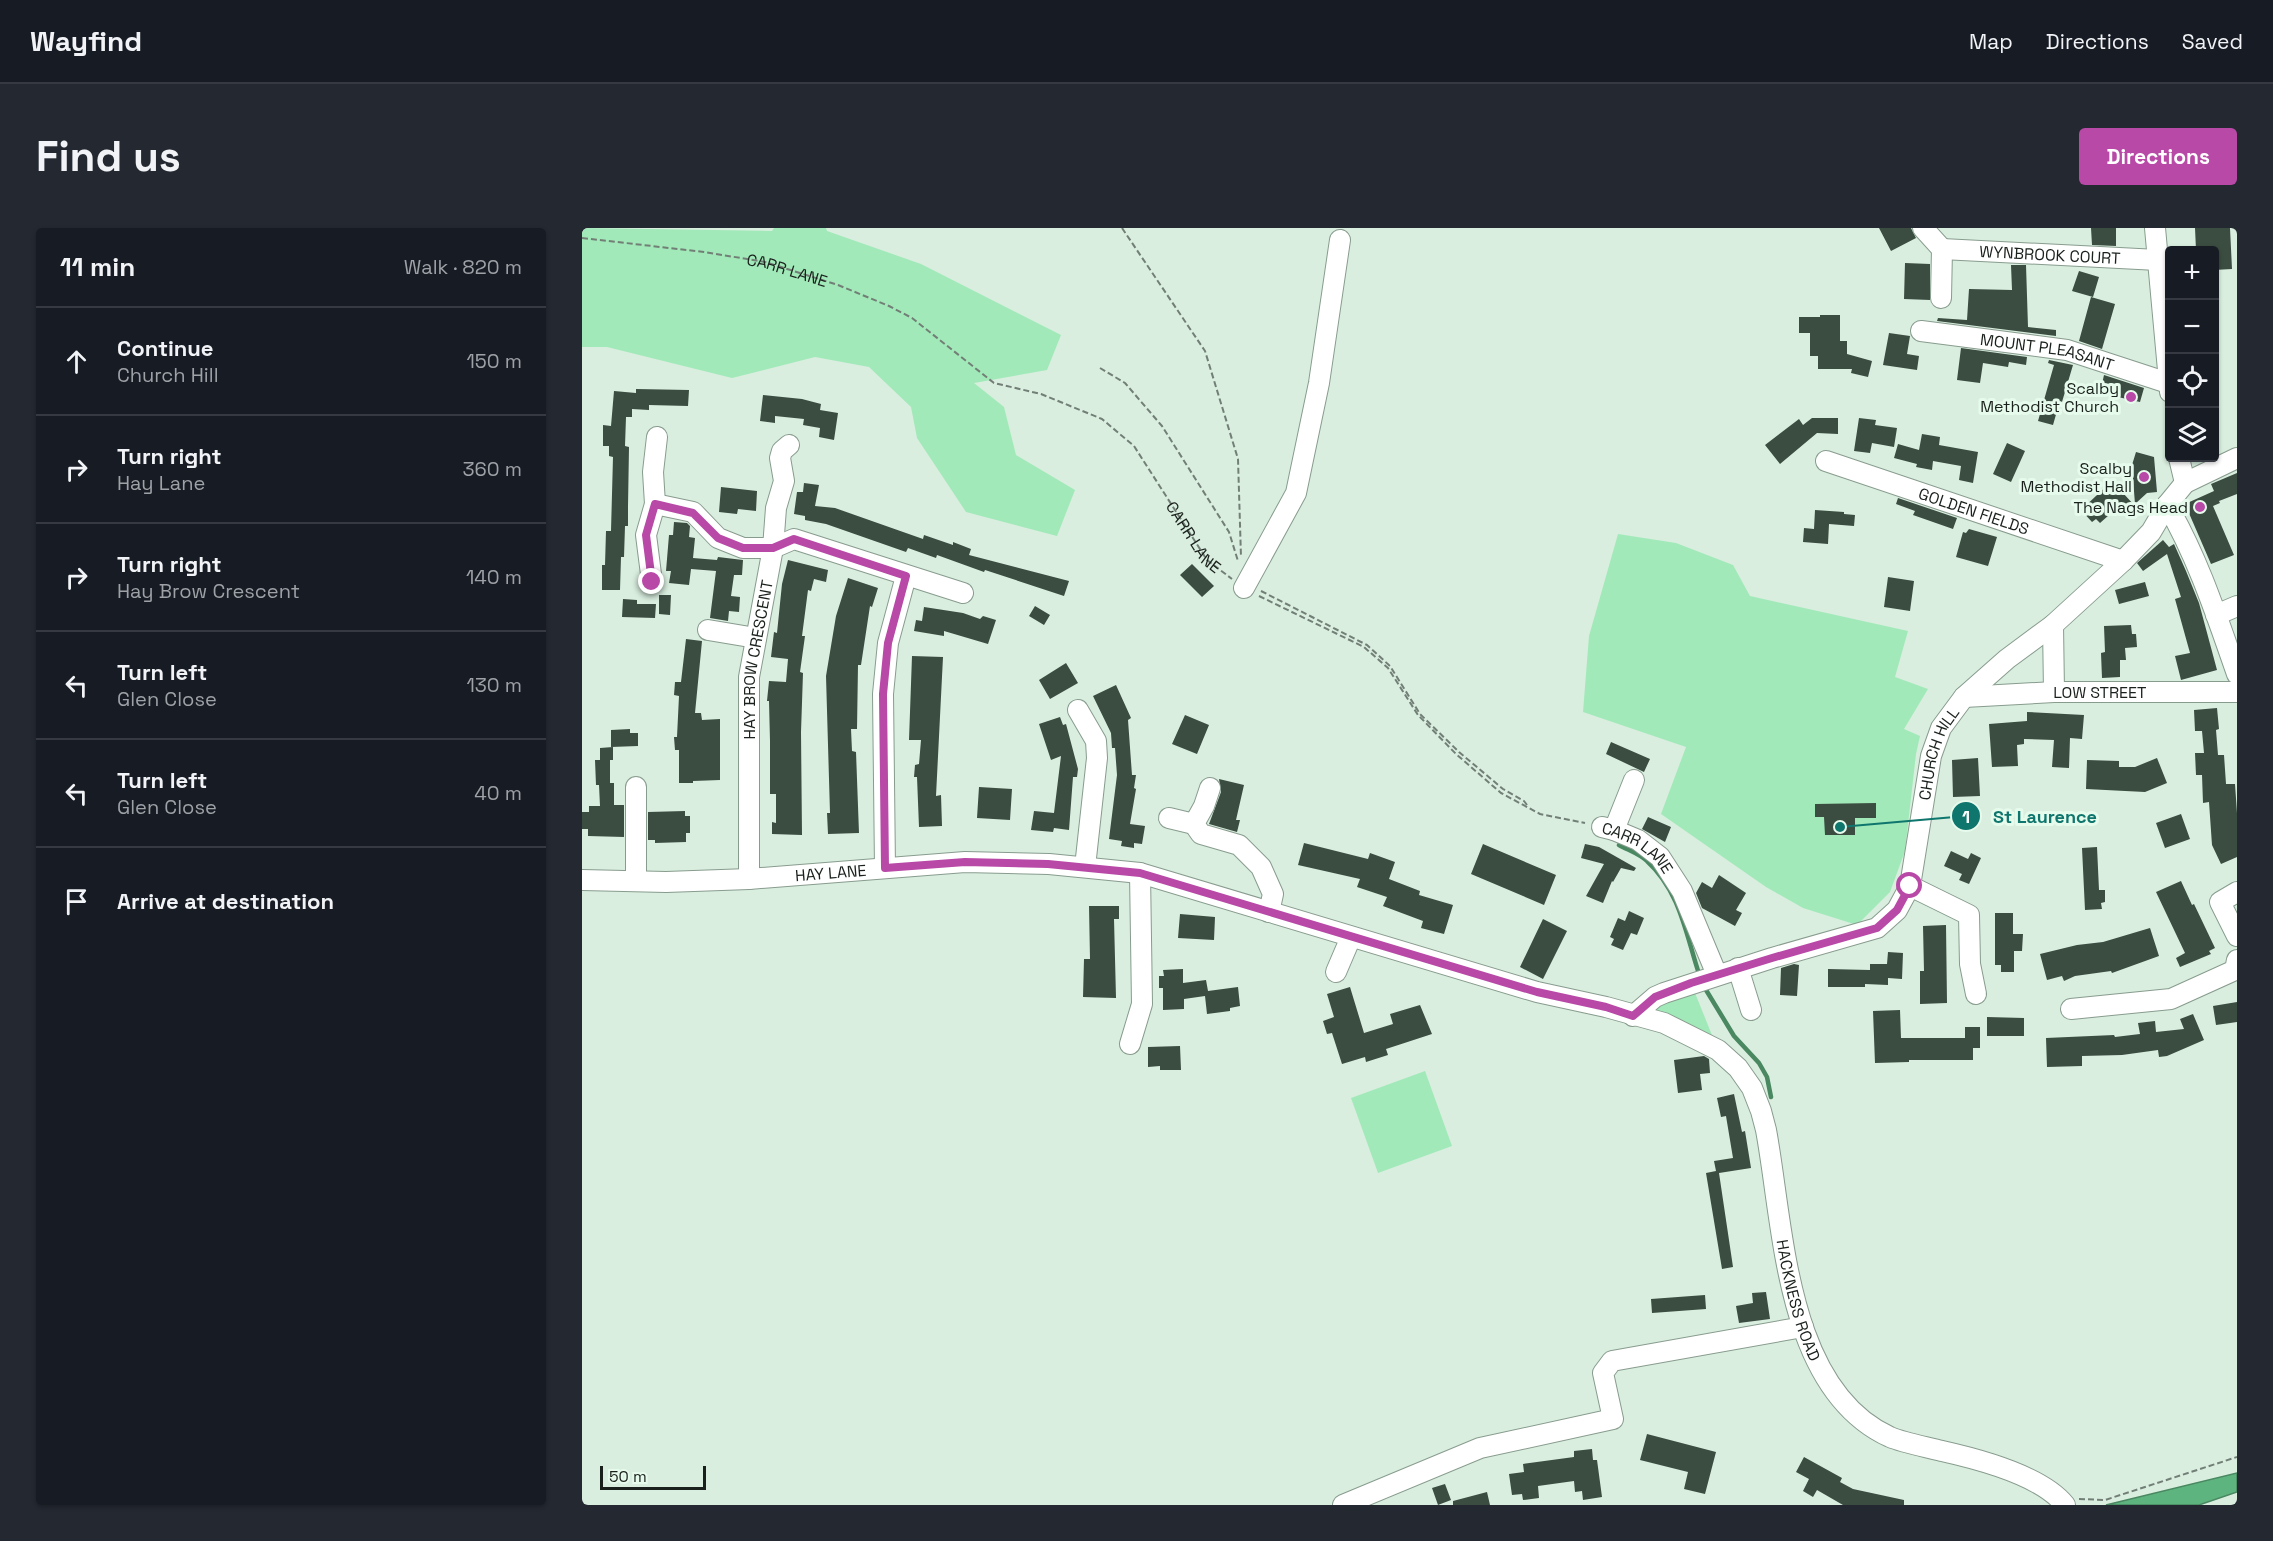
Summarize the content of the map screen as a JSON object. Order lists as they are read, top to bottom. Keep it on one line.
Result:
{"streets":{"street":["WYNBROOK COURT","CARR LANE","MOUNT PLEASANT","GOLDEN FIELDS","HAY BROW CRESCENT","LOW STREET","CHURCH HILL","HAY LANE","HACKNESS ROAD"]},"crossings":[["CARR LANE","CHURCH HILL"],["GOLDEN FIELDS","CHURCH HILL"],["HAY BROW CRESCENT","HAY LANE"],["LOW STREET","CHURCH HILL"],["CHURCH HILL","HAY LANE"],["CHURCH HILL","HACKNESS ROAD"],["HAY LANE","HACKNESS ROAD"]],"places":["Scalby Methodist Church","Scalby Methodist Hall","The Nags Head","St Laurence"],"scale_bar":"50 m","page":{"header":"Wayfind","nav":["Map","Directions","Saved"],"buttons":"Directions","title":"Find us","heading":["11 min","Walk · 820 m"],"map_buttons":["+","−"],"list":[["Continue","Church Hill","150 m"],["Turn right","Hay Lane","360 m"],["Turn right","Hay Brow Crescent","140 m"],["Turn left","Glen Close","130 m"],["Turn left","Glen Close","40 m"],"Arrive at destination"],"scale":"50 m"}}
